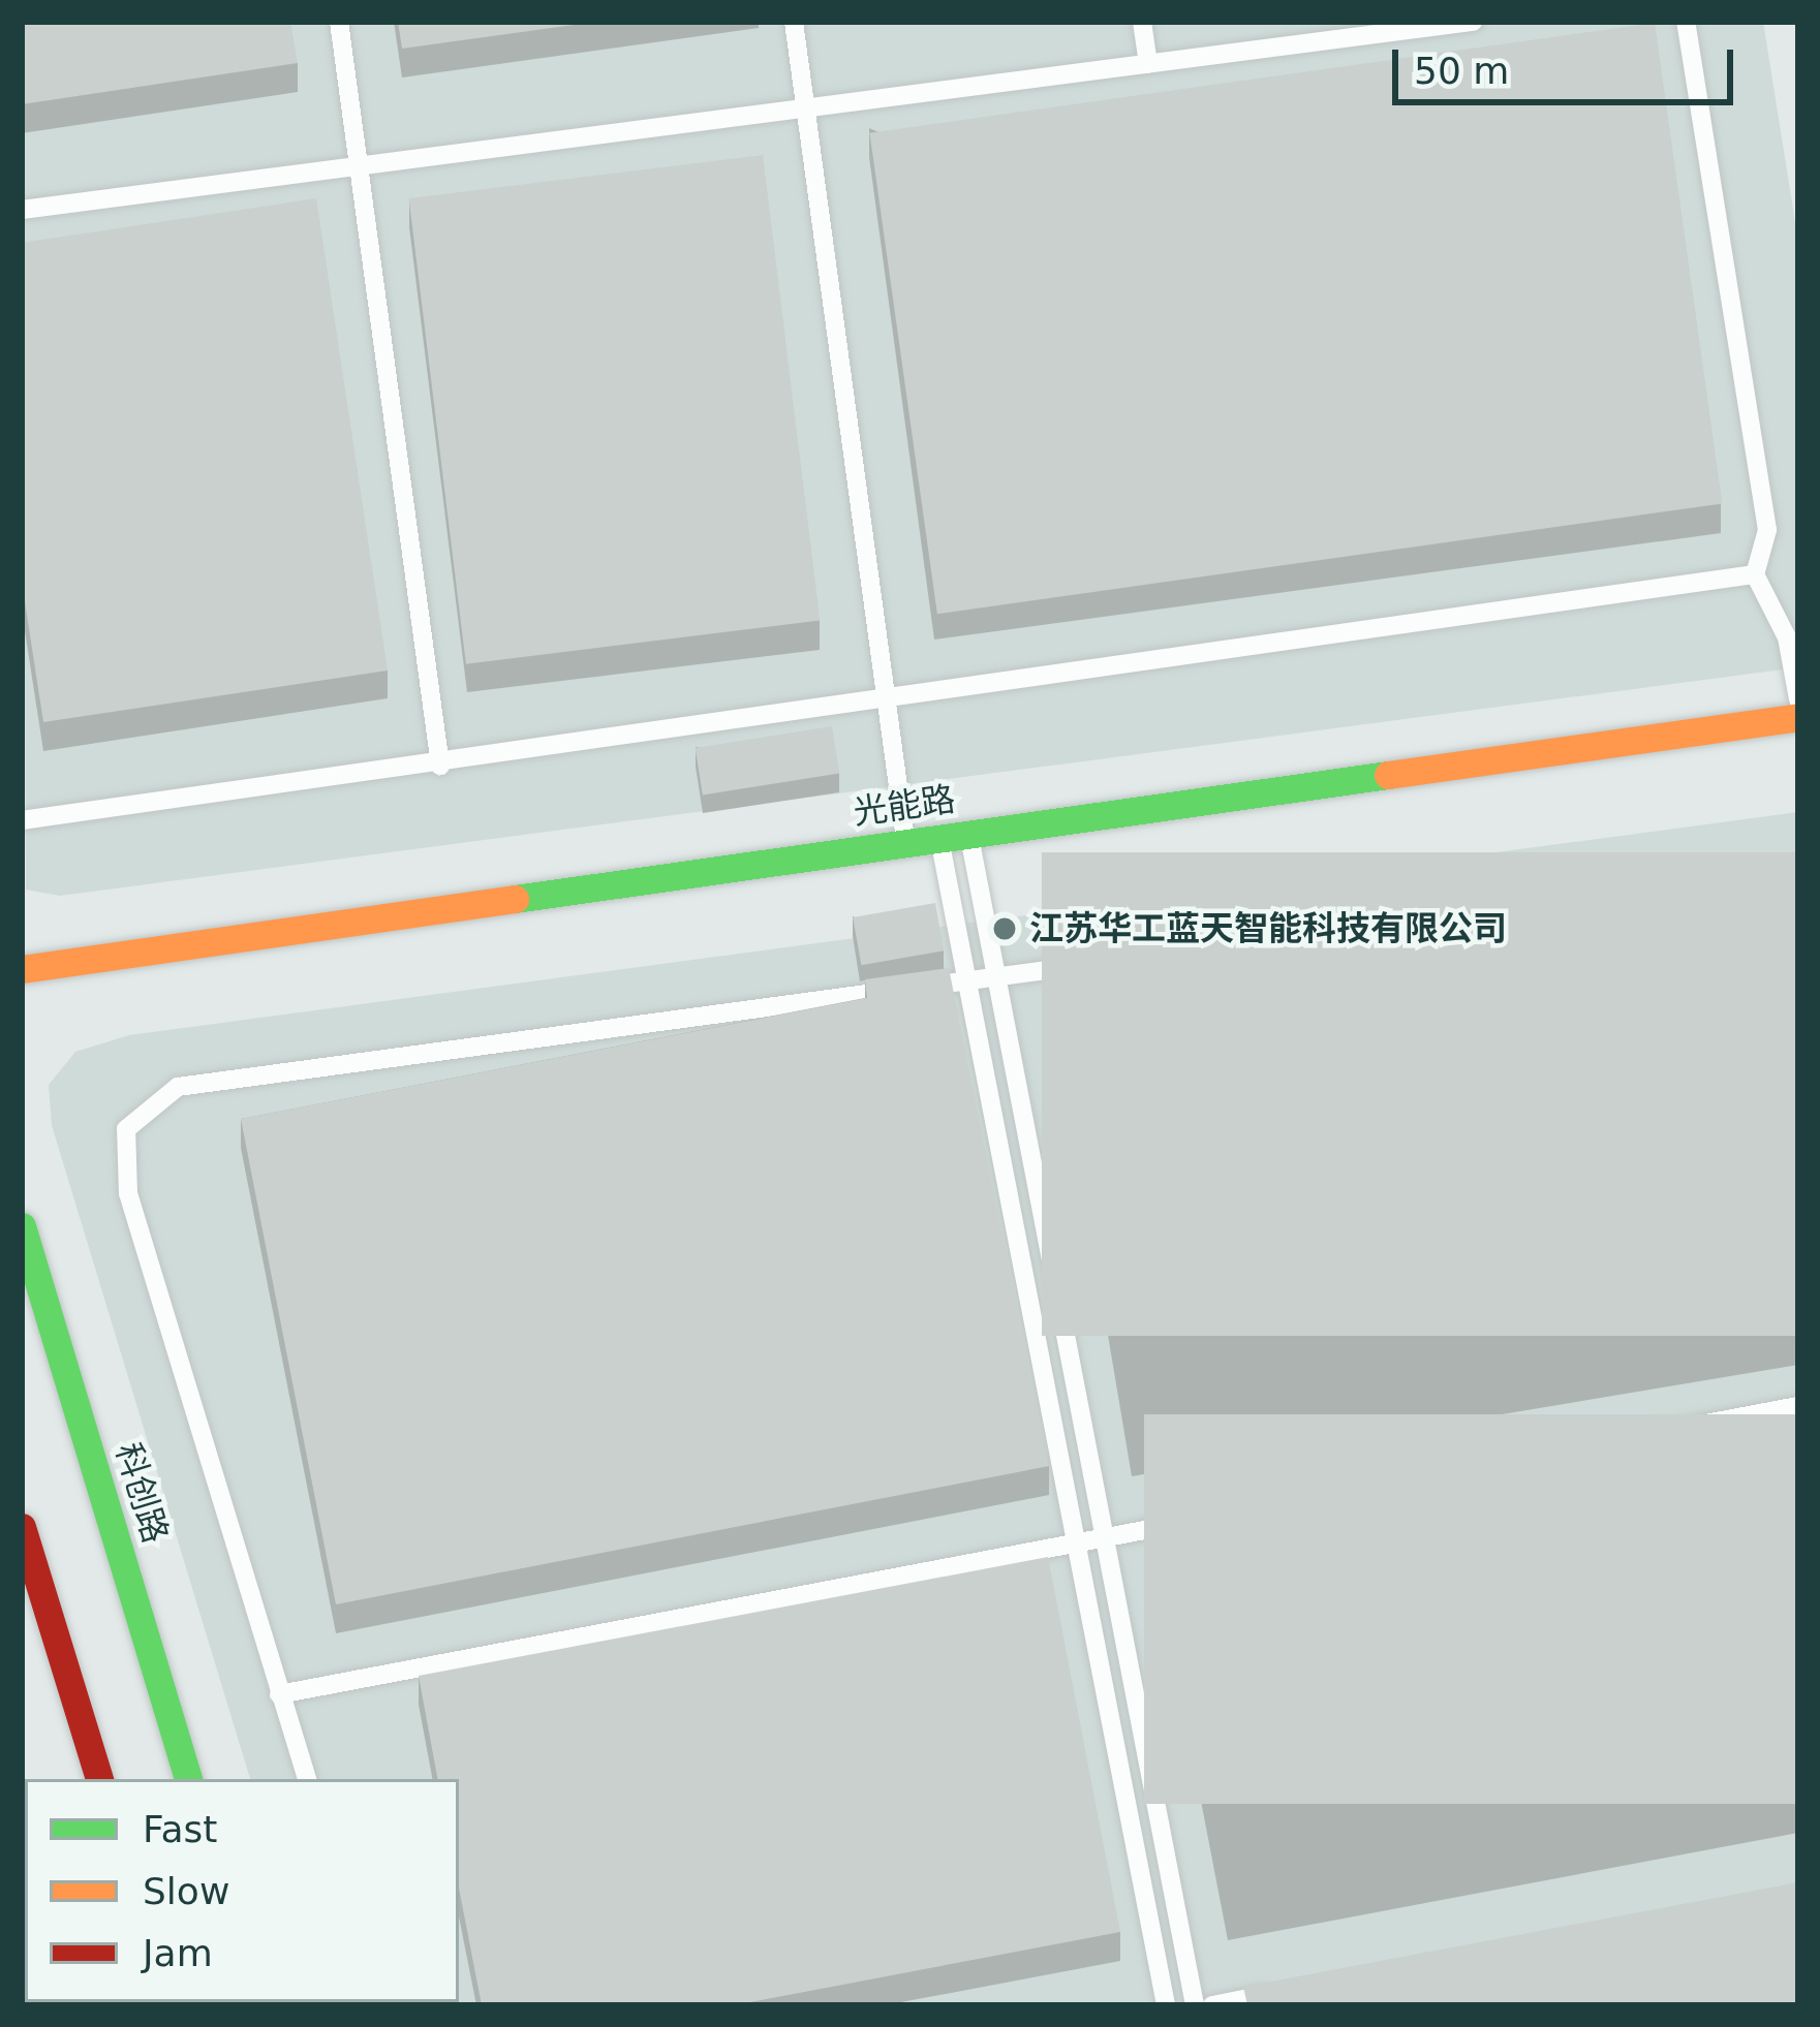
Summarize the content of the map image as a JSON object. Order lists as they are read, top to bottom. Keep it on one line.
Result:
{"streets":{"street":["光能路","科创路"]},"places":["江苏华工蓝天智能科技有限公司"],"legend":["Fast","Slow","Jam"],"scale_bar":"50 m"}
